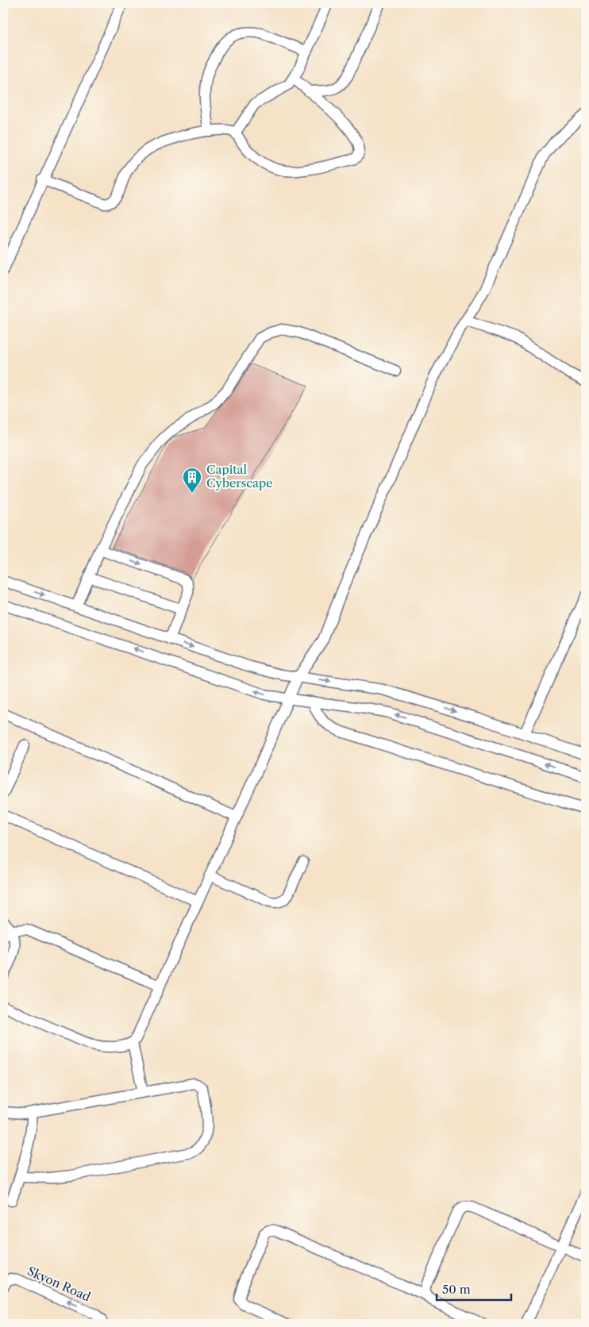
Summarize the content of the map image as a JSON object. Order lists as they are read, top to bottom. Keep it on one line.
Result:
{"streets":{"street":["Skyon Road"]},"one_way":["Skyon Road"],"places":{"building":["Capital Cyberscape"]},"scale_bar":"50 m"}
